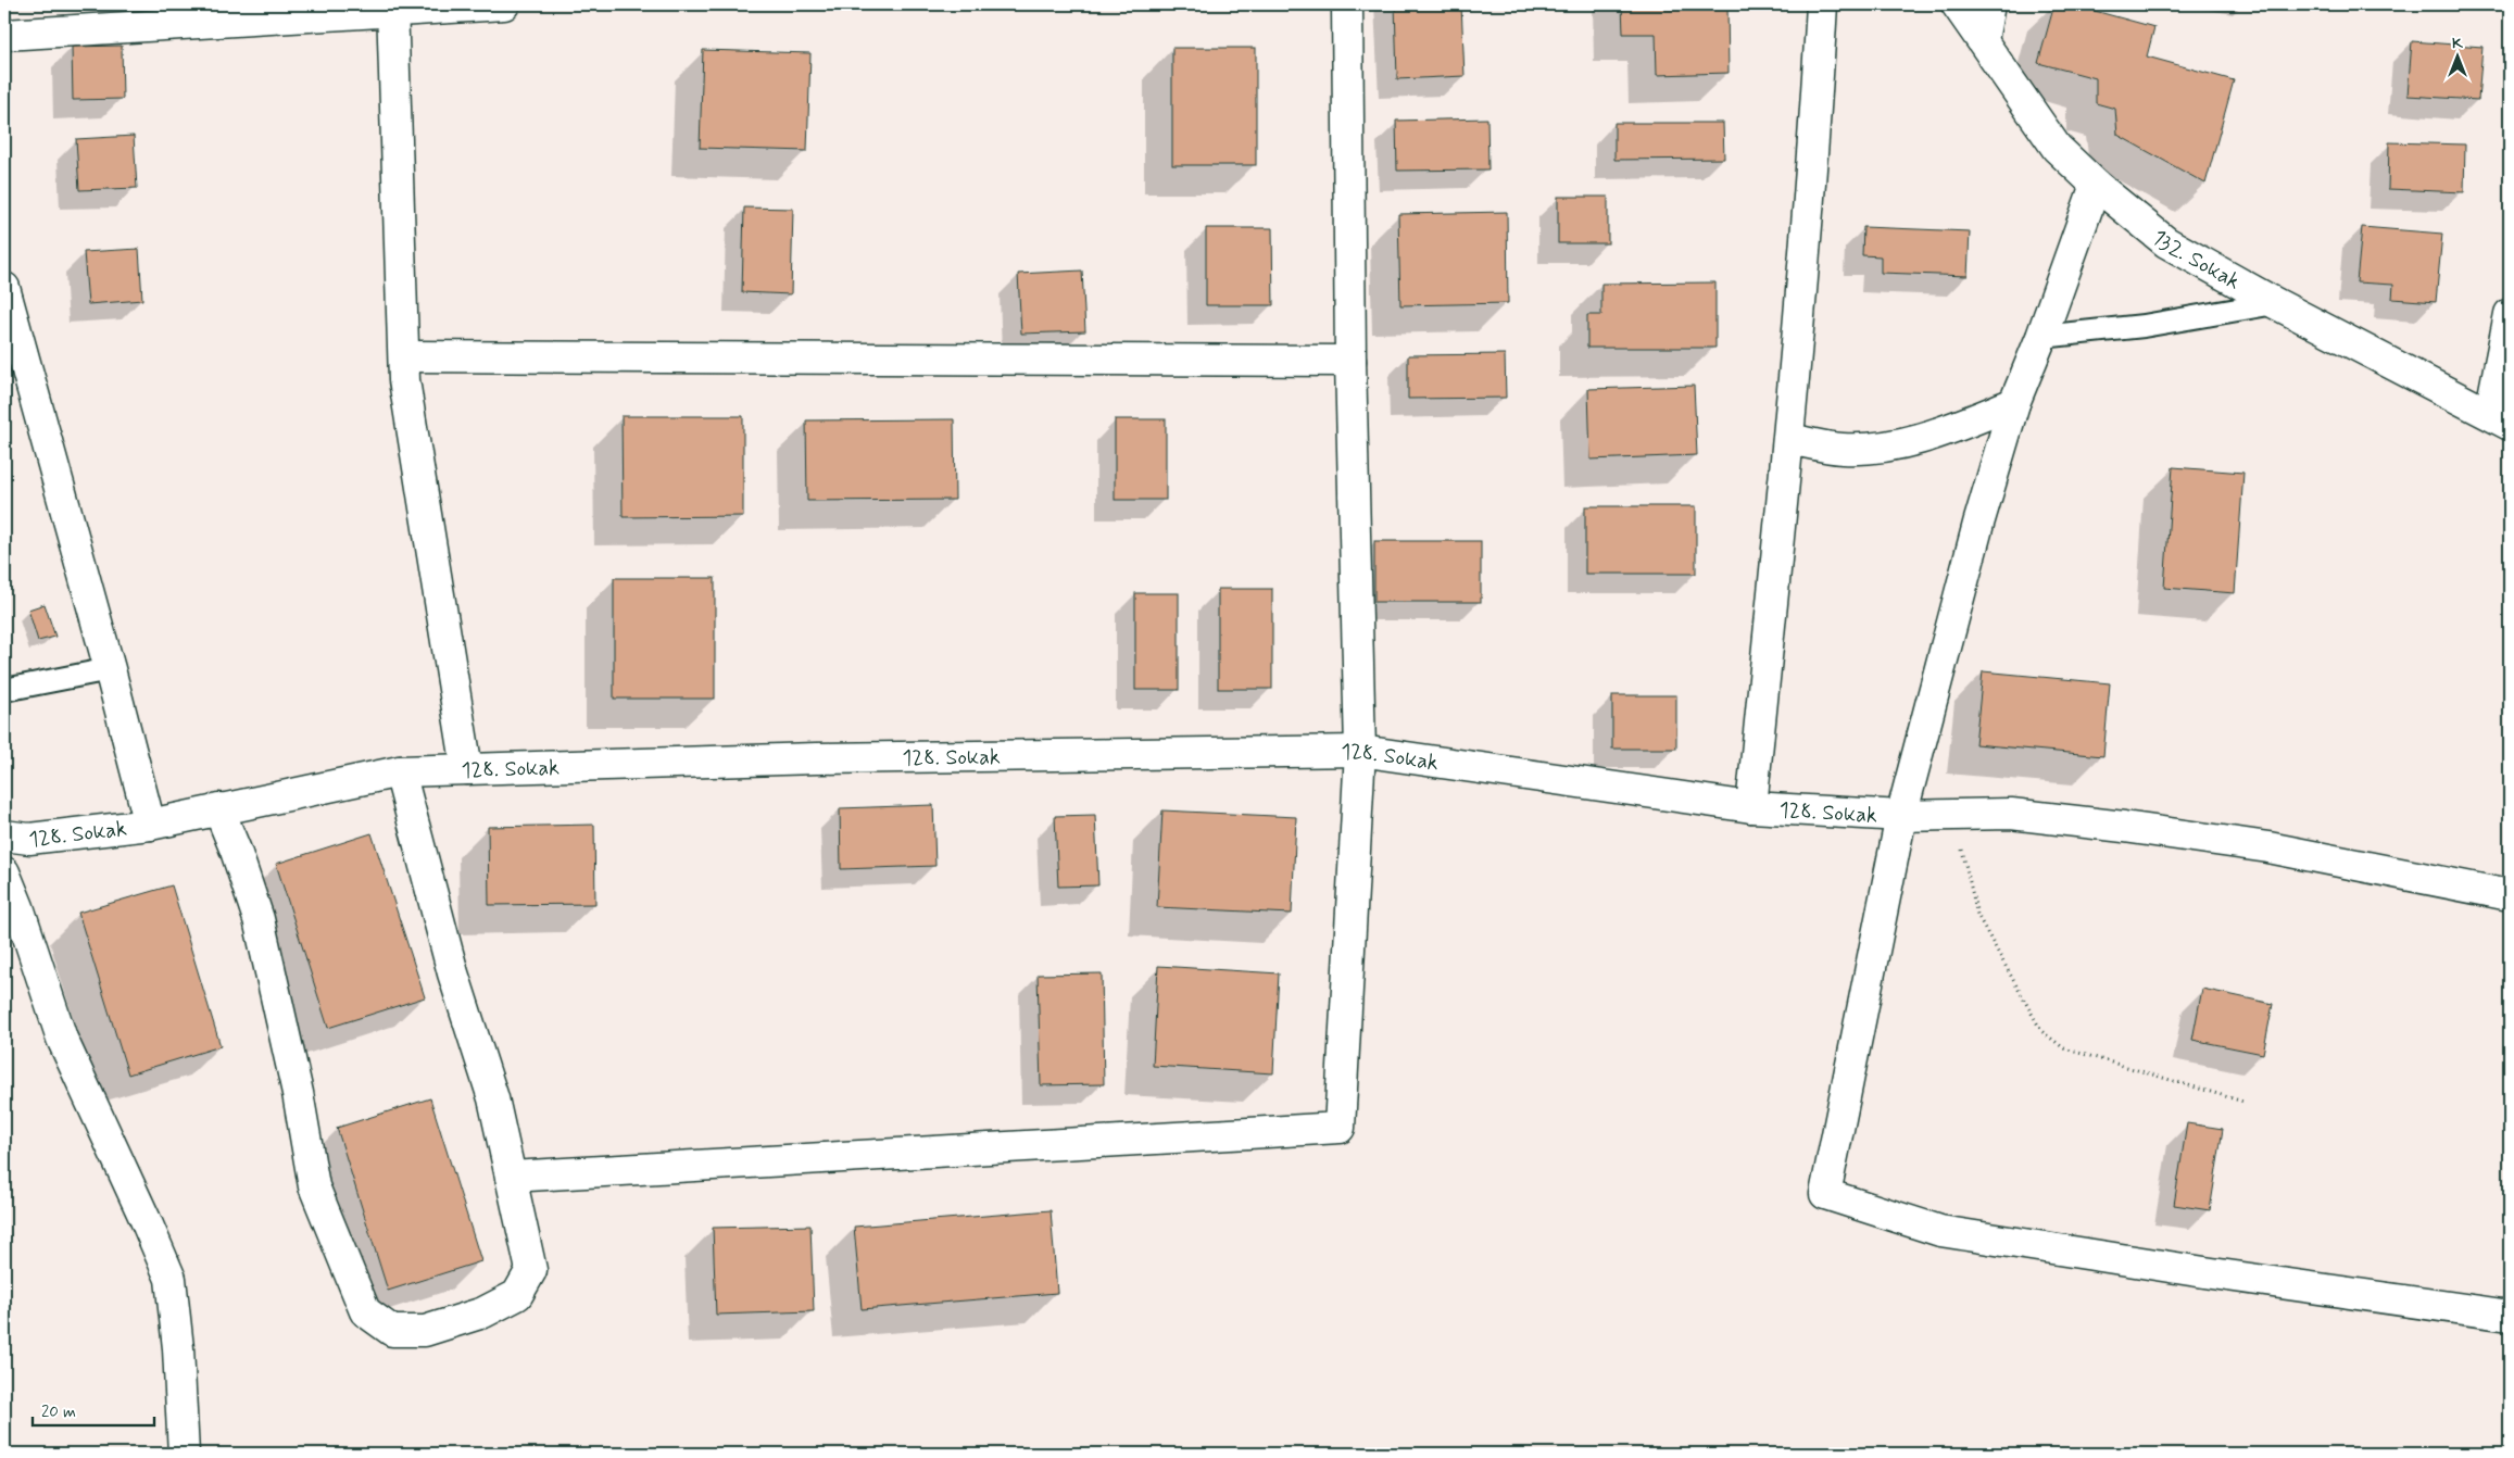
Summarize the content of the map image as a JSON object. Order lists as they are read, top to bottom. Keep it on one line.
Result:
{"streets":{"street":["132. Sokak","128. Sokak"]},"scale_bar":"20 m","north":"top"}
